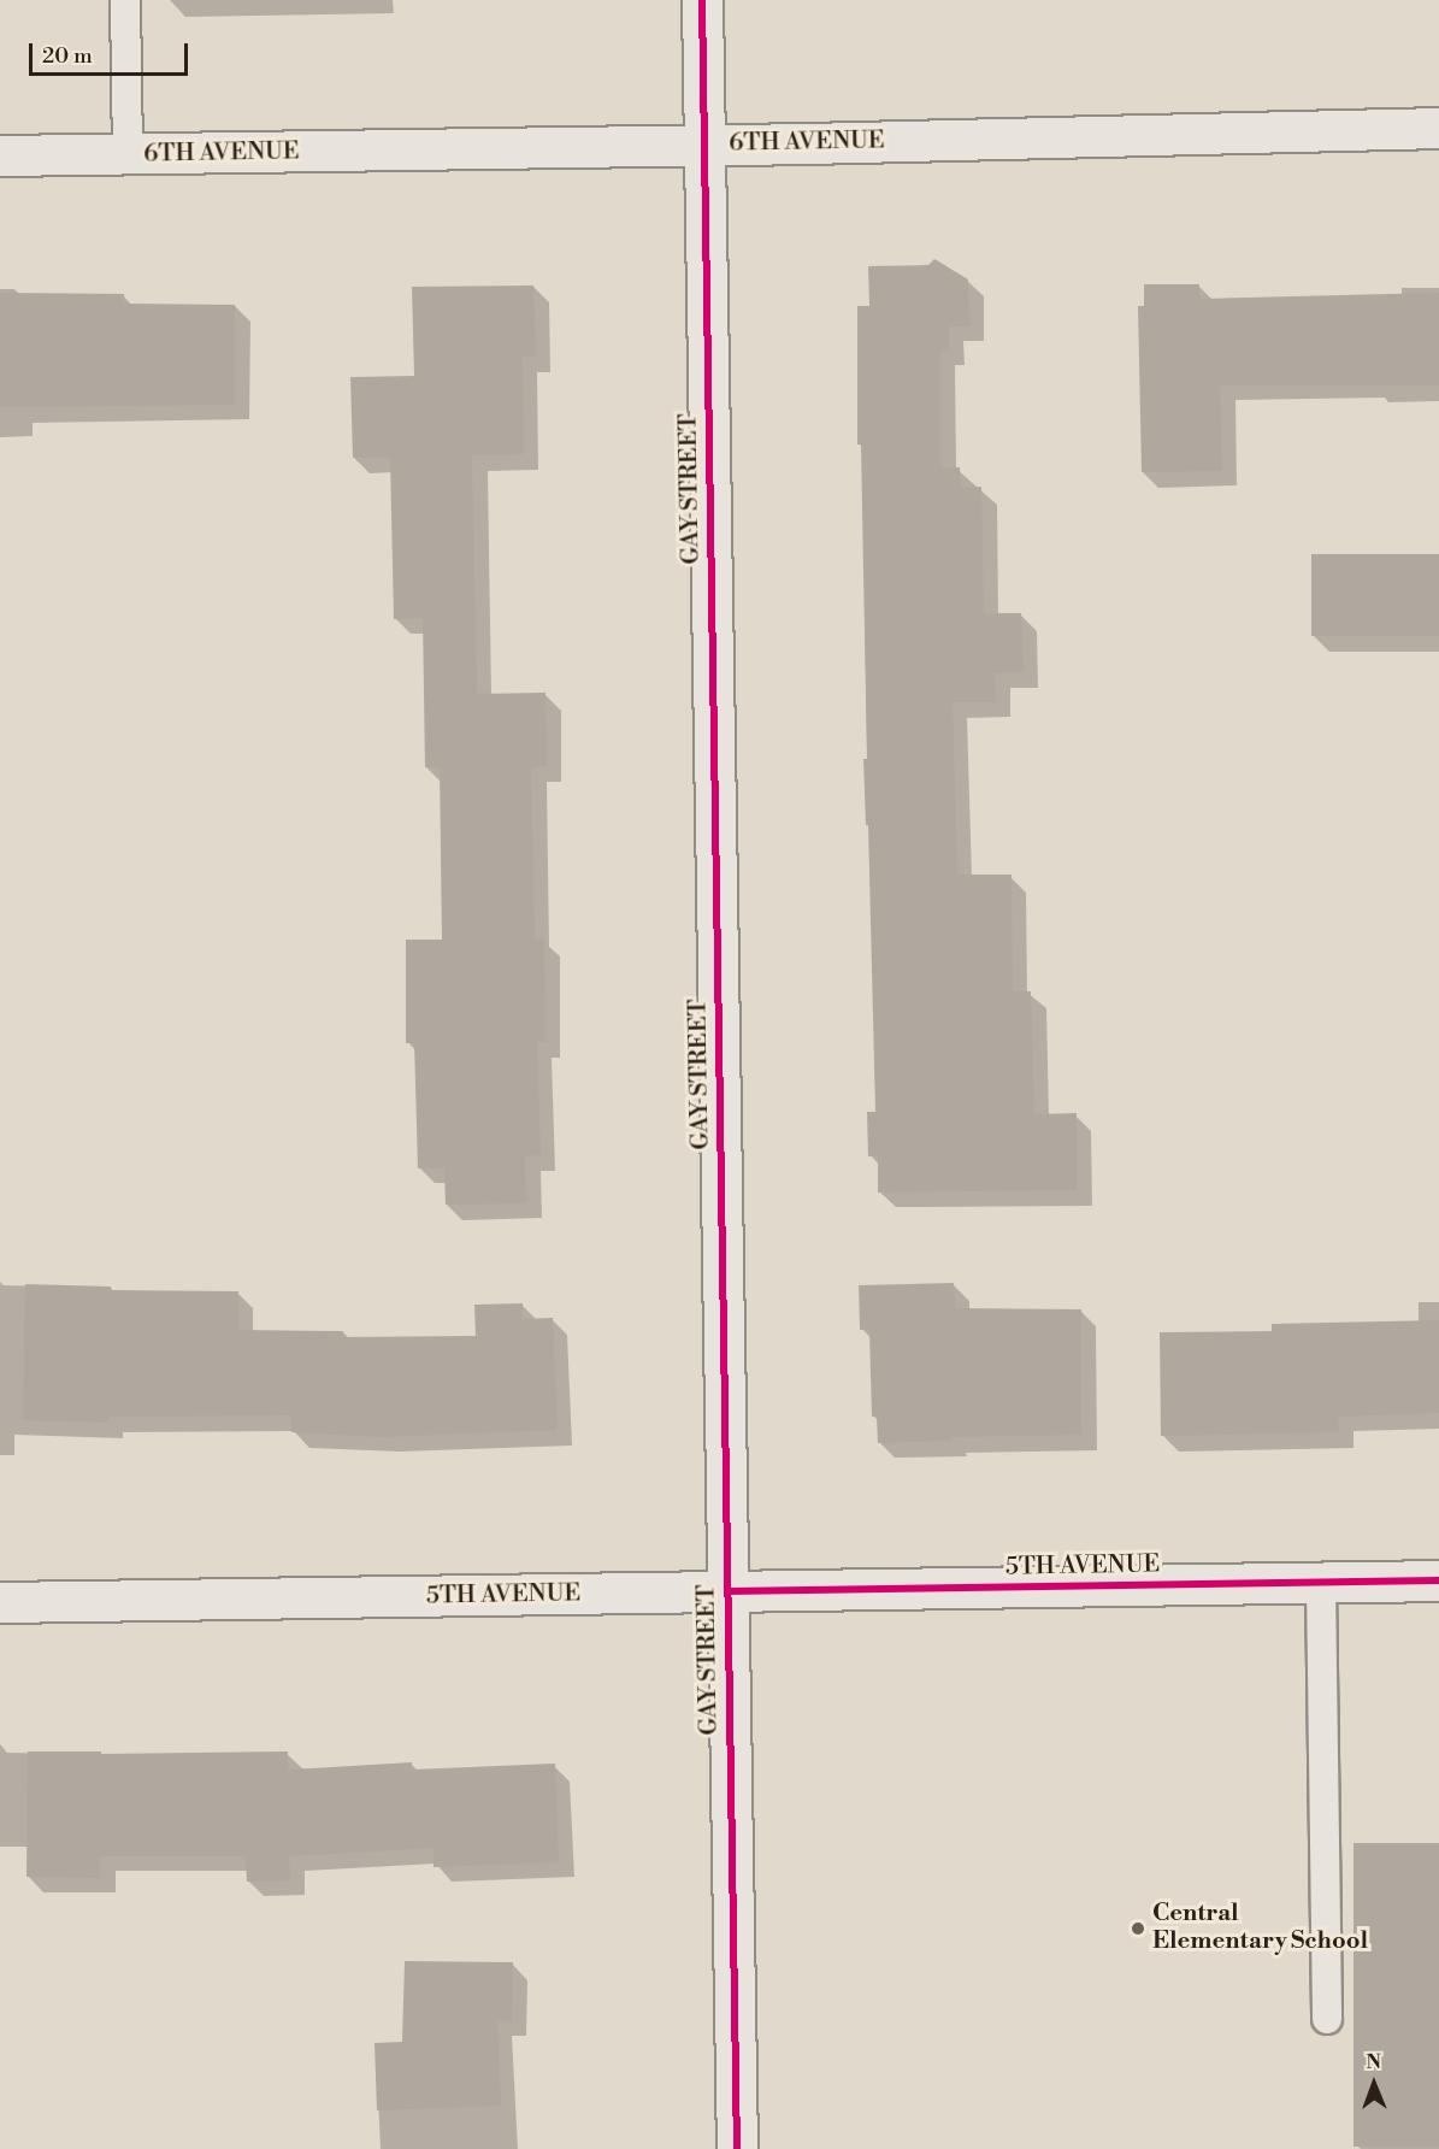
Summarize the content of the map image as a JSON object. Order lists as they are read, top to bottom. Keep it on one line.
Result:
{"streets":{"street":["6TH AVENUE","GAY STREET","5TH AVENUE"]},"crossings":[["6TH AVENUE","GAY STREET"],["GAY STREET","5TH AVENUE"]],"places":["Central Elementary School"],"scale_bar":"20 m","north":"top"}
